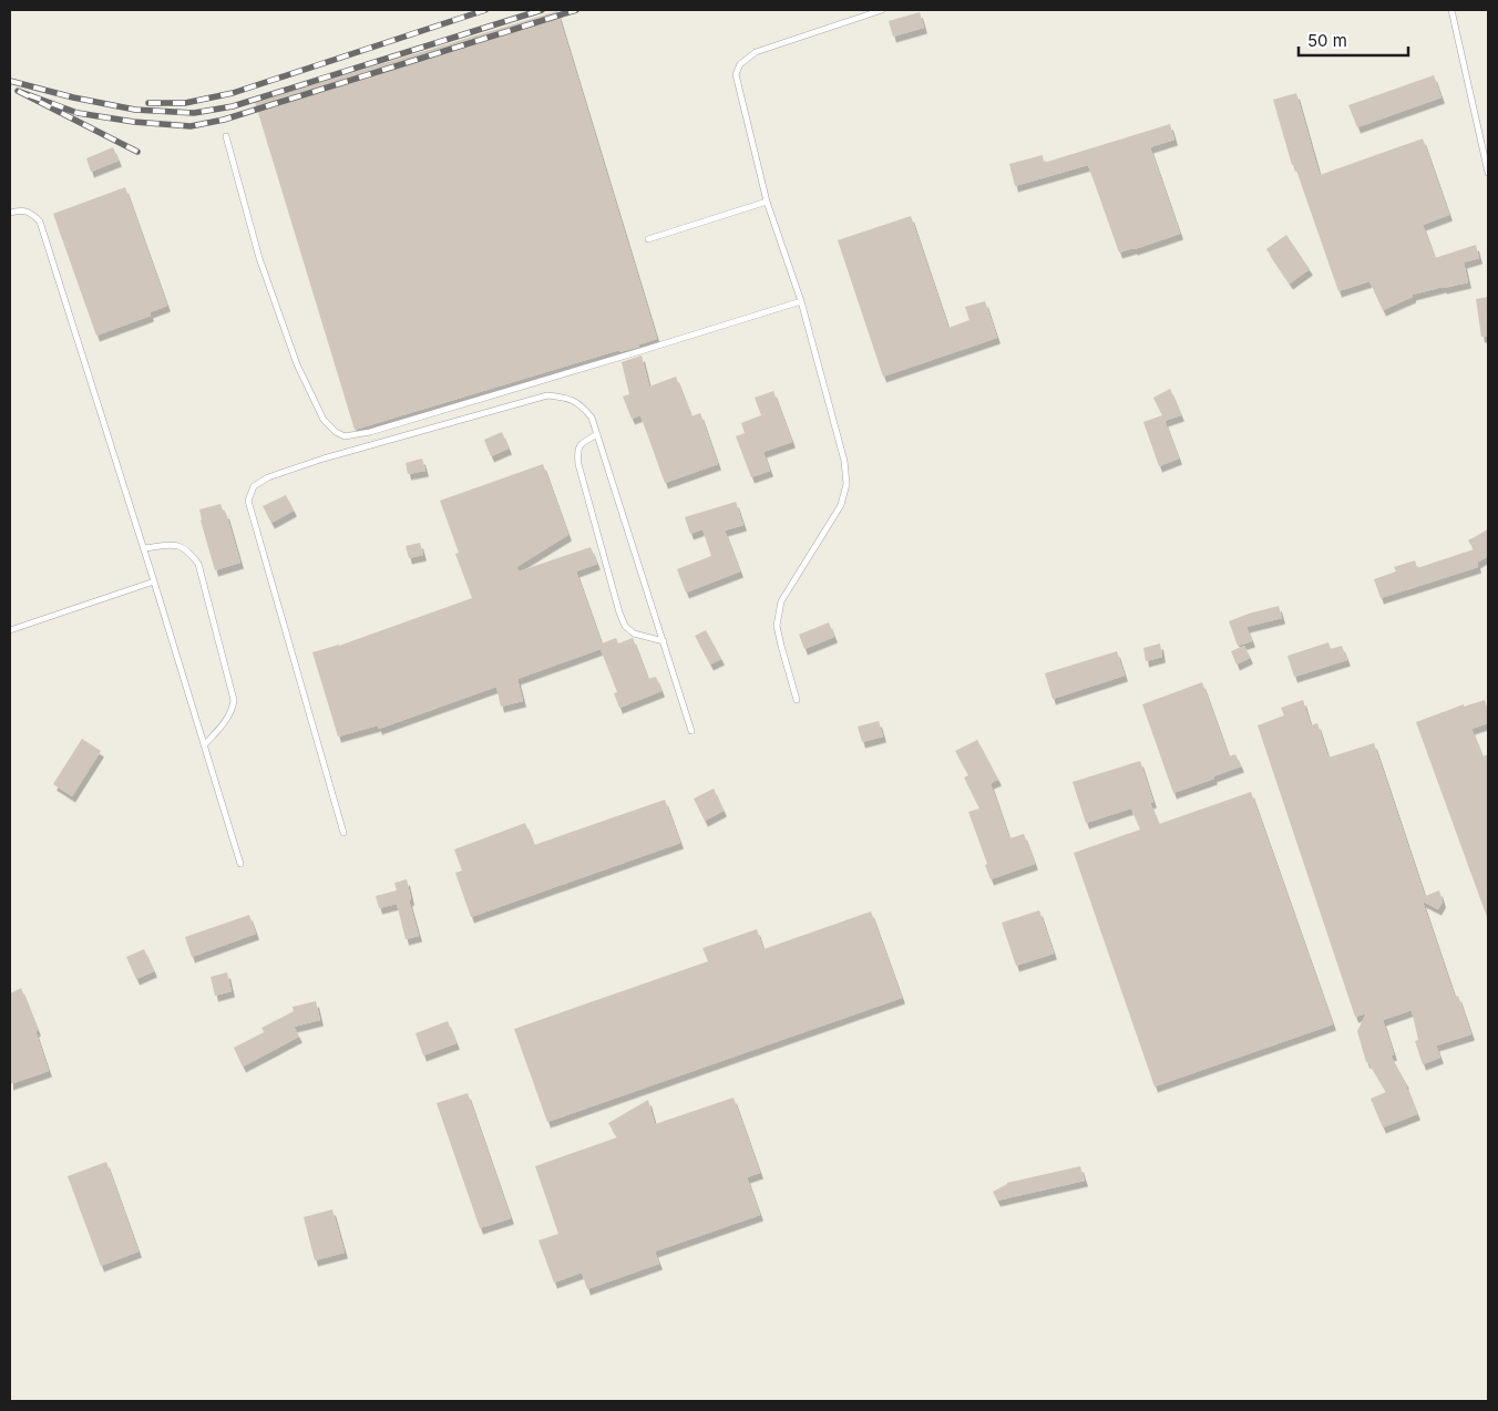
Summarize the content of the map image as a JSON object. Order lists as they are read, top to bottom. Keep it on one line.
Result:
{"scale_bar":"50 m"}
